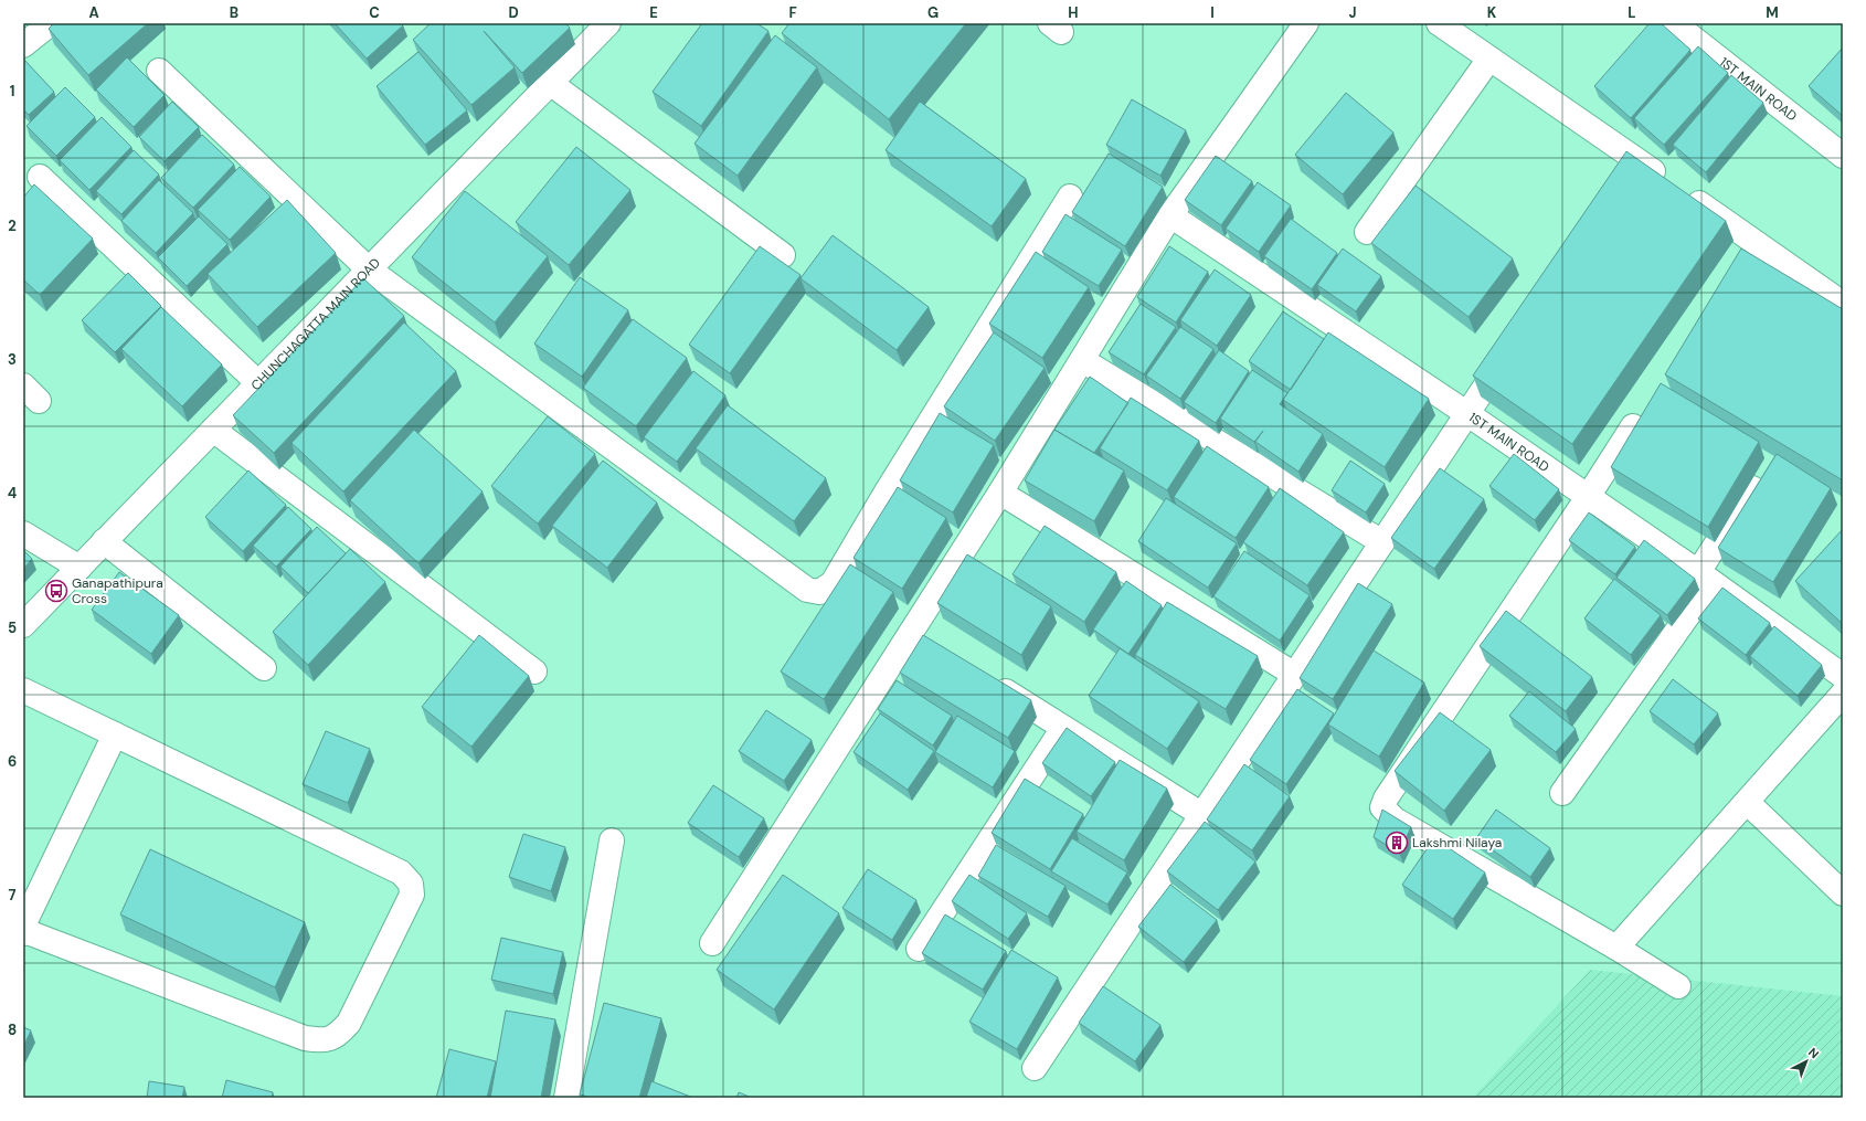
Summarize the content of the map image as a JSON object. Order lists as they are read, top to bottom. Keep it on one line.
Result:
{"streets":{"street":["1ST MAIN ROAD","CHUNCHAGATTA MAIN ROAD"]},"places":{"bus stop":["Ganapathipura Cross"],"building":["Lakshmi Nilaya"]},"north":"top right","grid":{"columns":["A","B","C","D","E","F","G","H","I","J","K","L","M"],"rows":["1","2","3","4","5","6","7","8"]}}
